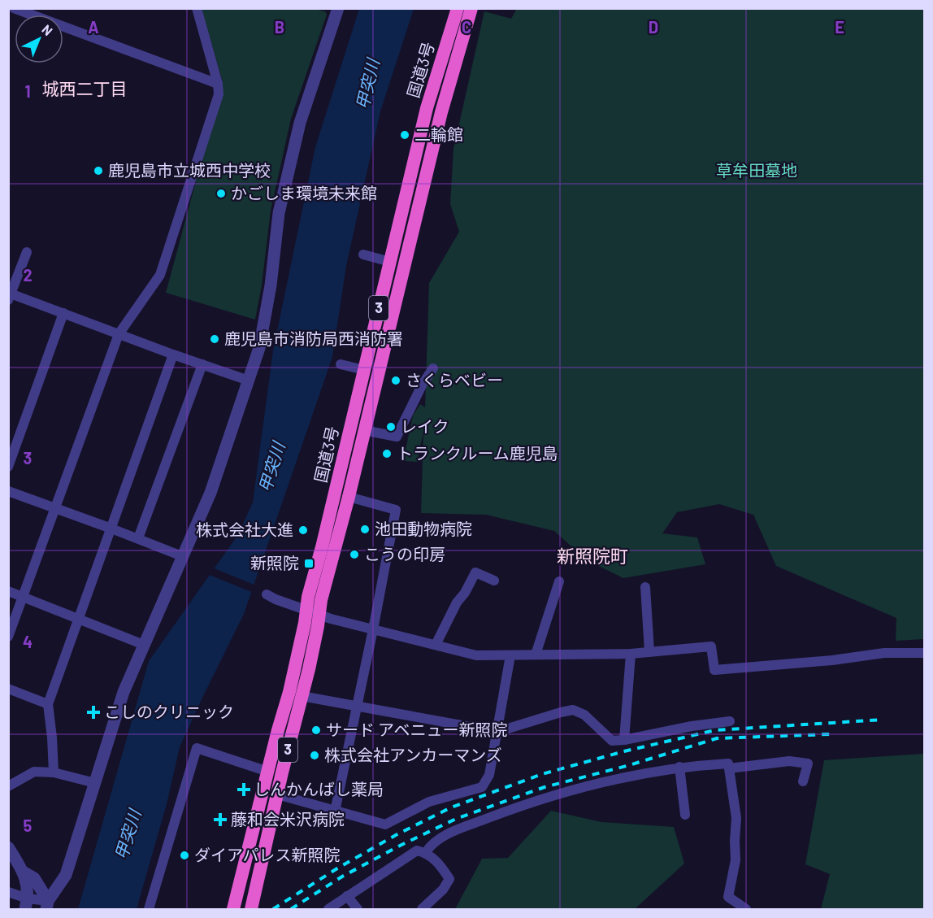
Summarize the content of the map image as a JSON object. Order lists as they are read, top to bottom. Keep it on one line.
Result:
{"streets":{"highway":["国道3号","3"]},"districts":["城西二丁目","新照院町"],"water":["甲突川"],"parks":["草牟田墓地"],"places":{"other":["二輪館","鹿児島市立城西中学校","かごしま環境未来館","鹿児島市消防局西消防署","さくらベビー","レイク","トランクルーム鹿児島","池田動物病院","株式会社大進","こうの印房","サード アベニュー新照院","株式会社アンカーマンズ","ダイアパレス新照院"],"transit":["新照院"],"health":["こしのクリニック","しんかんばし薬局","藤和会米沢病院"]},"north":"top right","grid":{"columns":["A","B","C","D","E"],"rows":["1","2","3","4","5"]}}
